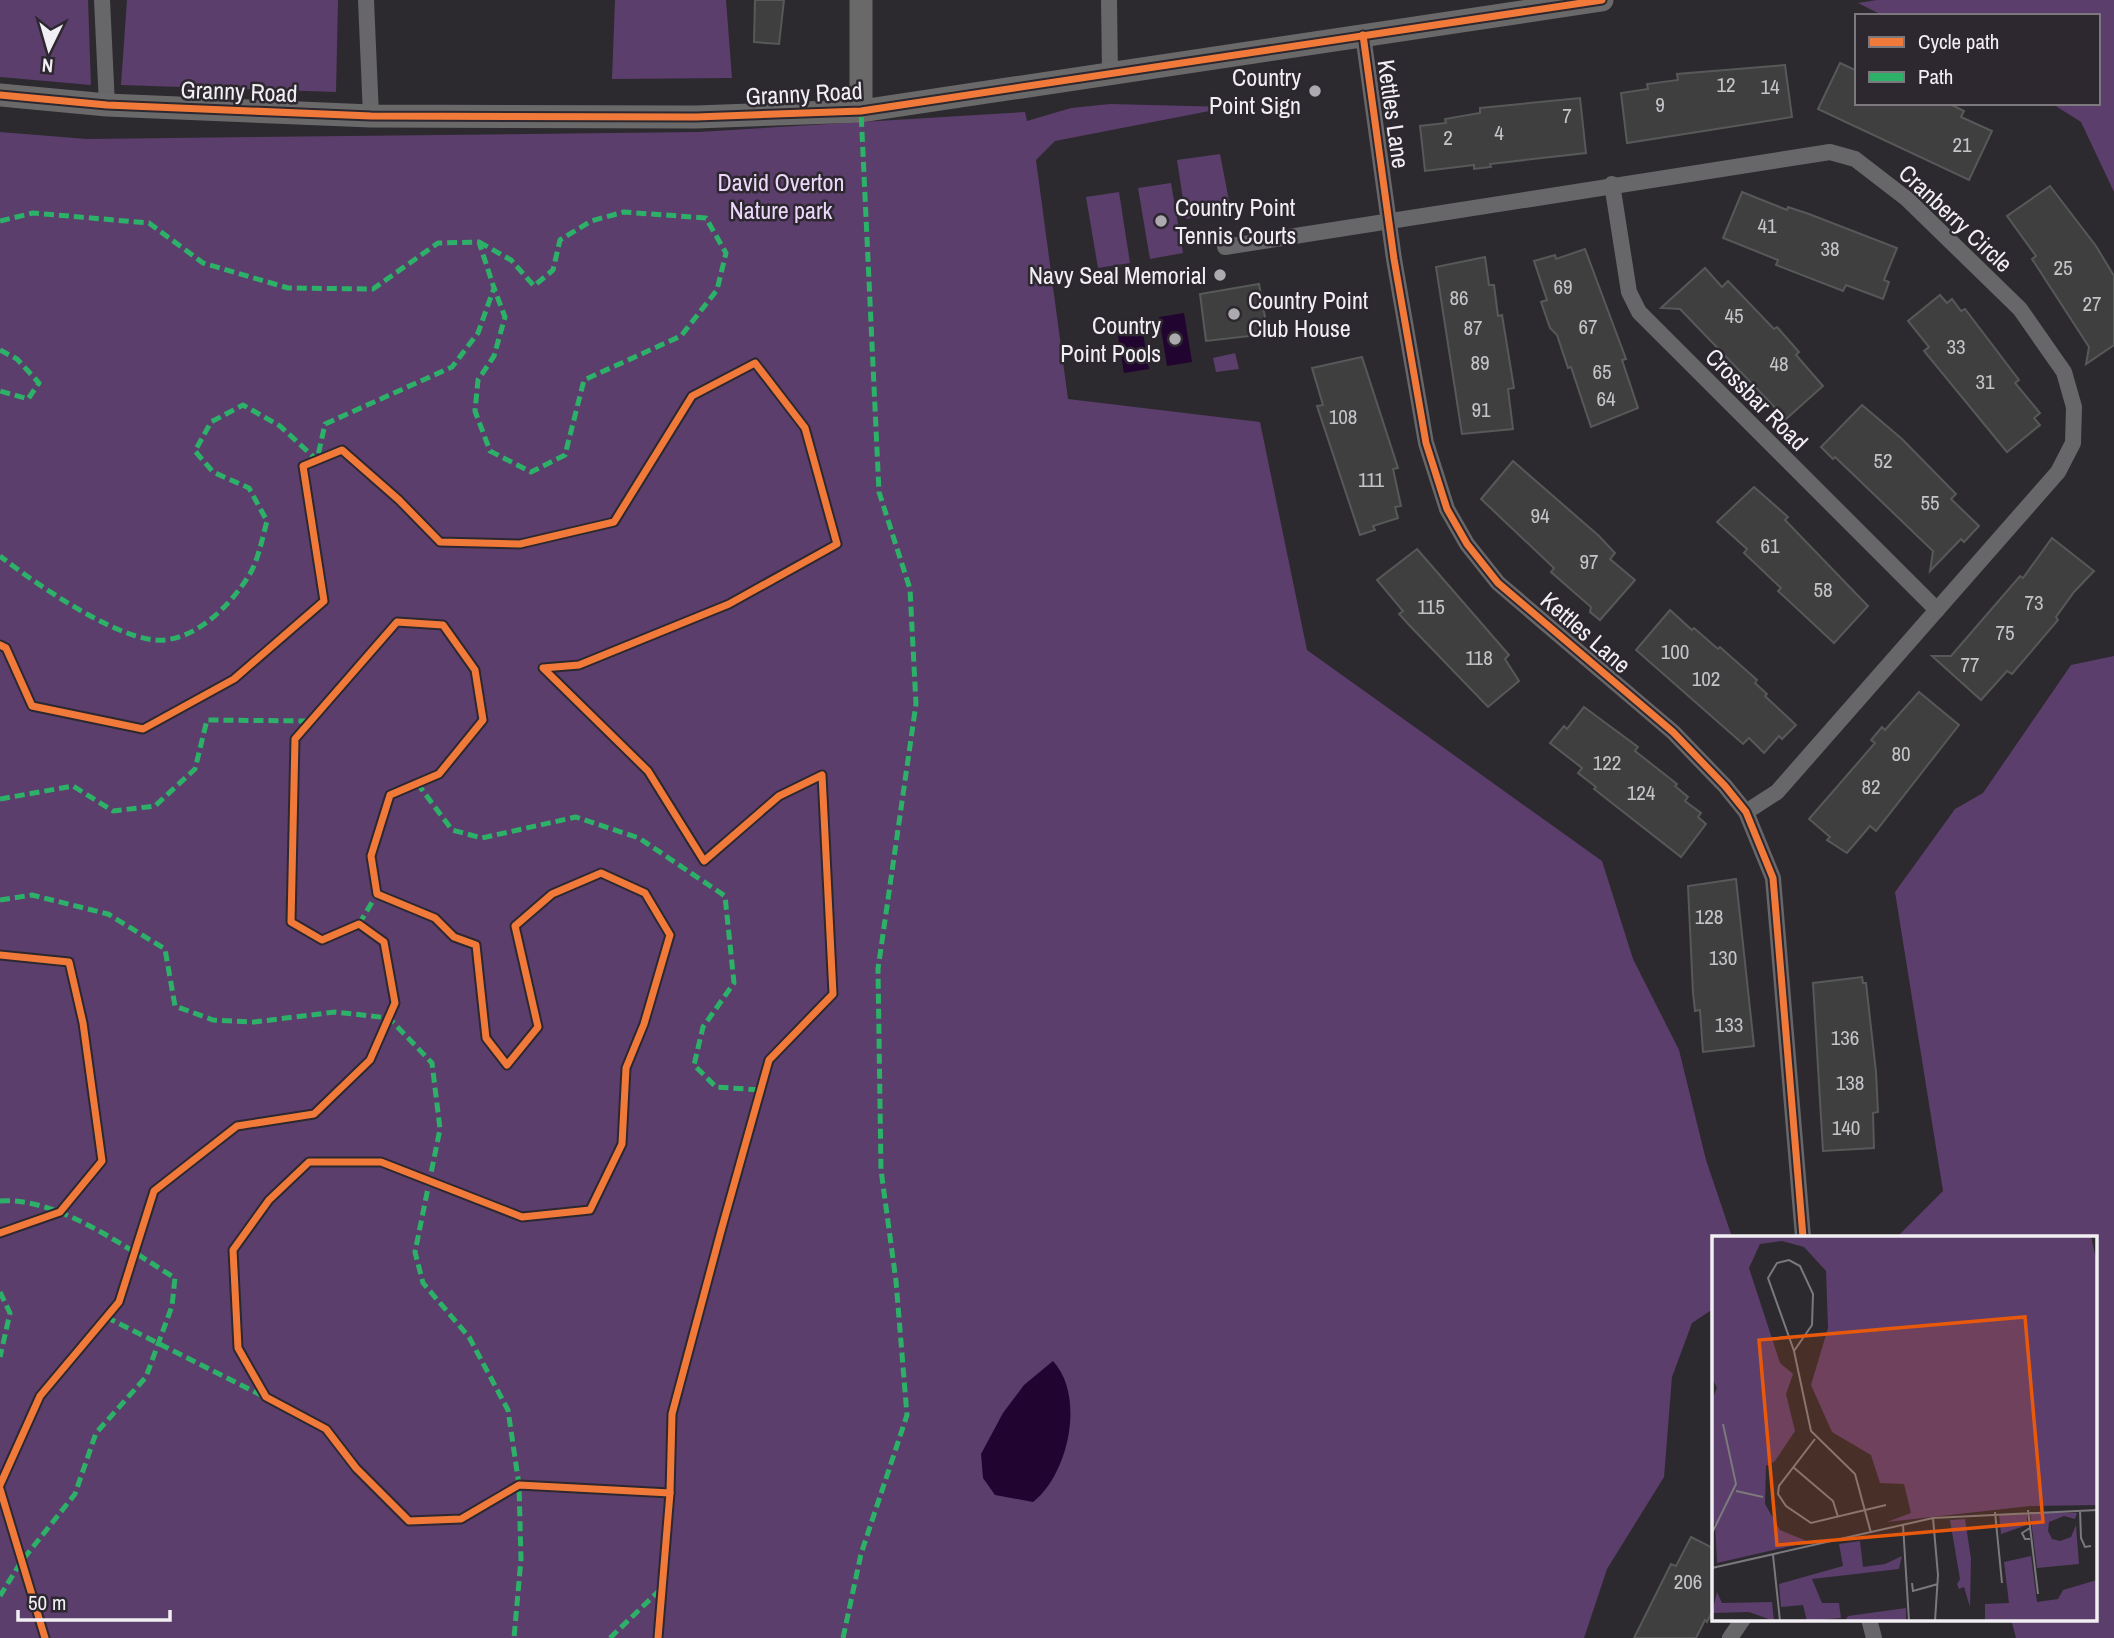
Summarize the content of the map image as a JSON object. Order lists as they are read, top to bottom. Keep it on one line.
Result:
{"streets":{"street":["Granny Road","Kettles Lane","Cranberry Circle","Crossbar Road"]},"crossings":[["Granny Road","Kettles Lane"],["Kettles Lane","Cranberry Circle"],["Cranberry Circle","Crossbar Road"]],"parks":["David Overton Nature park"],"places":["Country Point Sign","Country Point Tennis Courts","Navy Seal Memorial","Country Point Club House","Country Point Pools"],"house_numbers":["12","14","9","7","4","2","21","41","38","25","69","86","27","45","67","87","33","89","48","65","31","64","91","108","52","111","55","94","61","97","58","73","115","75","100","118","77","102","80","122","82","124","128","130","133","136","138","140","206"],"legend":["Cycle path","Path"],"scale_bar":"50 m","north":"bottom"}
